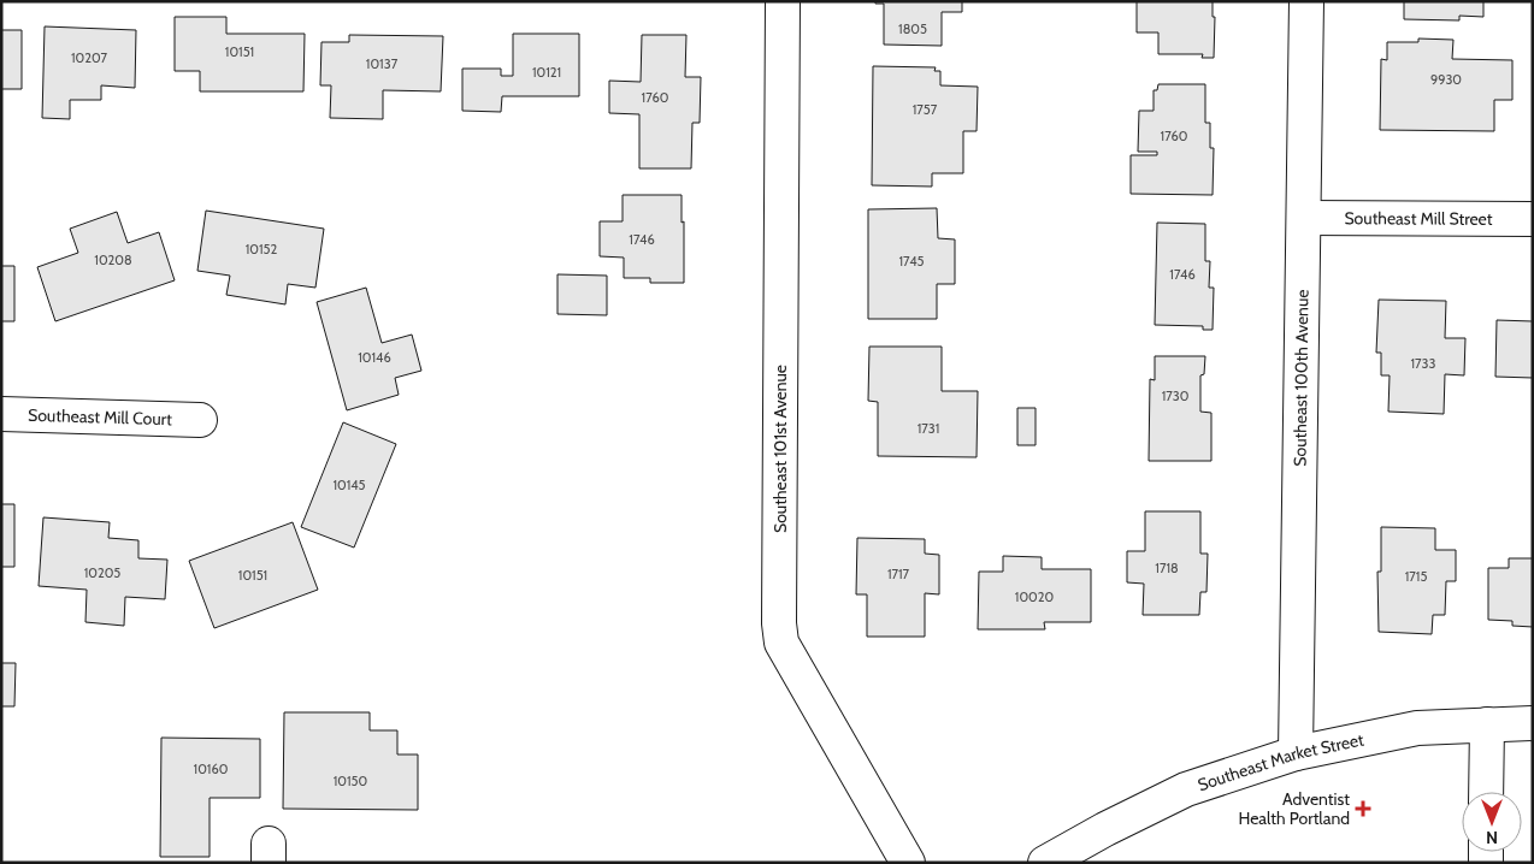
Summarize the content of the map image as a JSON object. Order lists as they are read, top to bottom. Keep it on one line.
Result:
{"streets":{"street":["Southeast Mill Street","Southeast 100th Avenue","Southeast Mill Court","Southeast 101st Avenue","Southeast Market Street"]},"crossings":[["Southeast Mill Street","Southeast 100th Avenue"],["Southeast 100th Avenue","Southeast Market Street"]],"places":{"health":["Adventist Health Portland"]},"house_numbers":["1805","10151","10207","10137","10121","9930","1760","1757","1760","1746","10152","10208","1745","1746","10146","1733","1730","1731","10145","1718","10205","1717","10151","1715","10020","10160","10150"],"north":"bottom"}
